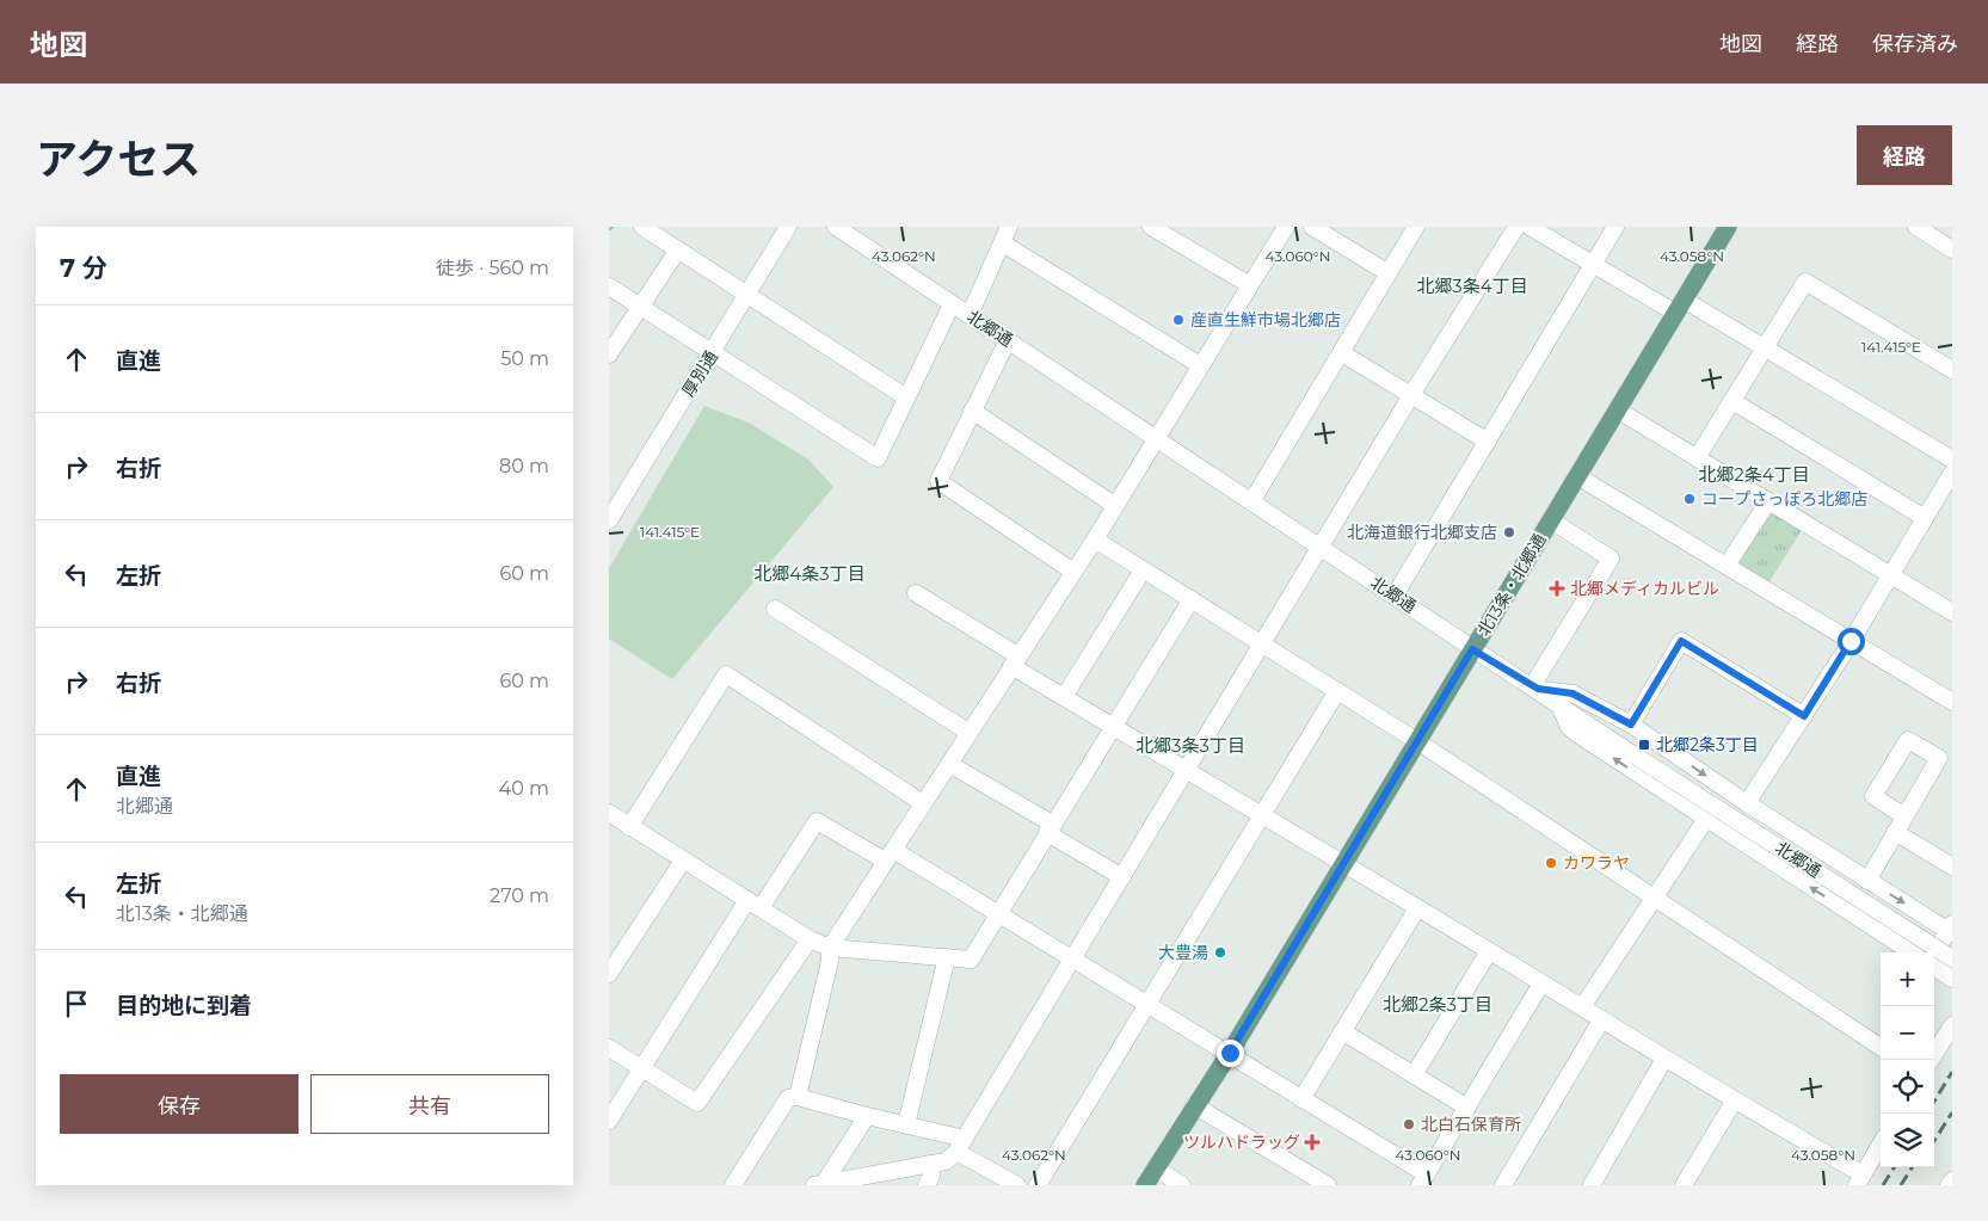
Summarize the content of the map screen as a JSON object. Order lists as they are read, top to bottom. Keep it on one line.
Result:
{"streets":{"main road":["北13条・北郷通"],"street":["北郷通","厚別通"]},"crossings":[["北郷通","北13条・北郷通"]],"districts":["北郷3条4丁目","北郷2条4丁目","北郷4条3丁目","北郷3条3丁目","北郷2条3丁目"],"places":{"other":["産直生鮮市場北郷店","コープさっぽろ北郷店","北海道銀行北郷支店","カワラヤ","大豊湯","北白石保育所"],"health":["北郷メディカルビル","ツルハドラッグ"],"transit":["北郷2条3丁目"]},"page":{"header":"地図","nav":["地図","経路","保存済み"],"title":"アクセス","buttons":["経路",["保存","共有"]],"heading":["7 分","徒歩 · 560 m"],"list":[["直進","50 m"],["右折","80 m"],["左折","60 m"],["右折","60 m"],["直進","北郷通","40 m"],["左折","北13条・北郷通","270 m"],"目的地に到着"],"map_buttons":["+","−"]},"coordinates":["43.062°N","43.060°N","43.058°N","141.415°E"]}
